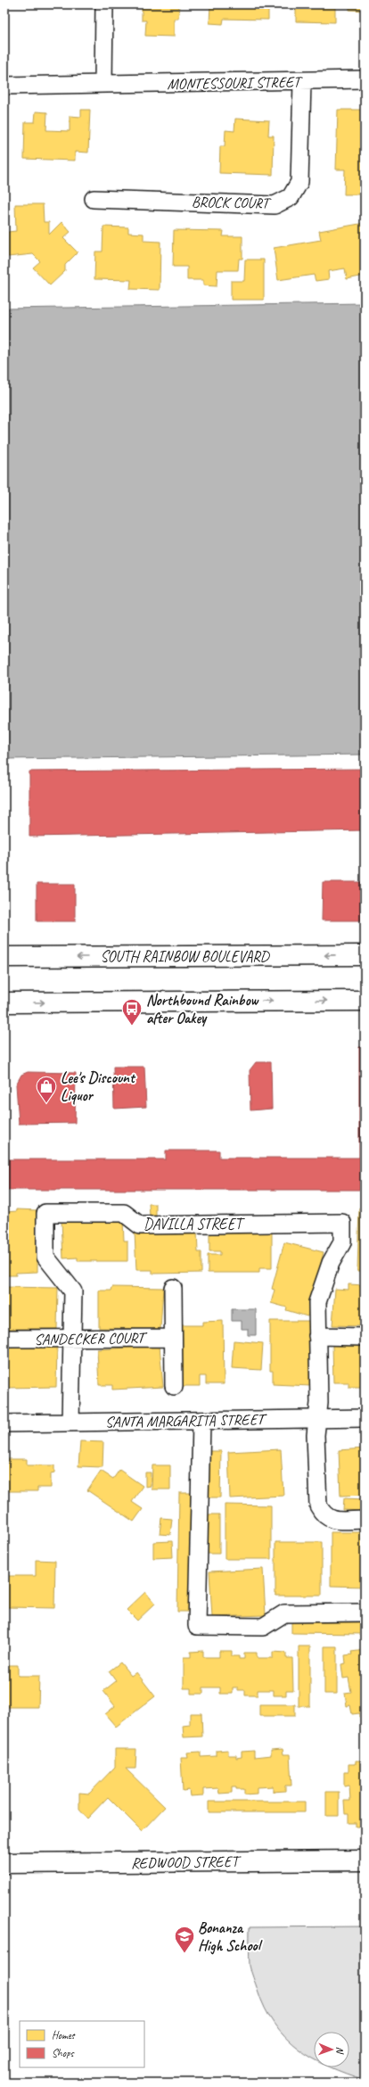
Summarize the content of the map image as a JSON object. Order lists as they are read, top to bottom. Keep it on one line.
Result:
{"streets":{"main road":["SOUTH RAINBOW BOULEVARD","REDWOOD STREET"],"street":["MONTESSOURI STREET","BROCK COURT","DAVILLA STREET","SANDECKER COURT","SANTA MARGARITA STREET"]},"crossings":[["MONTESSOURI STREET","BROCK COURT"],["DAVILLA STREET","SANDECKER COURT"]],"places":{"bus stop":["Northbound Rainbow after Oakey"],"shop":["Lee's Discount Liquor"],"school or university":["Bonanza High School"]},"legend":["Homes","Shops"],"north":"right"}
